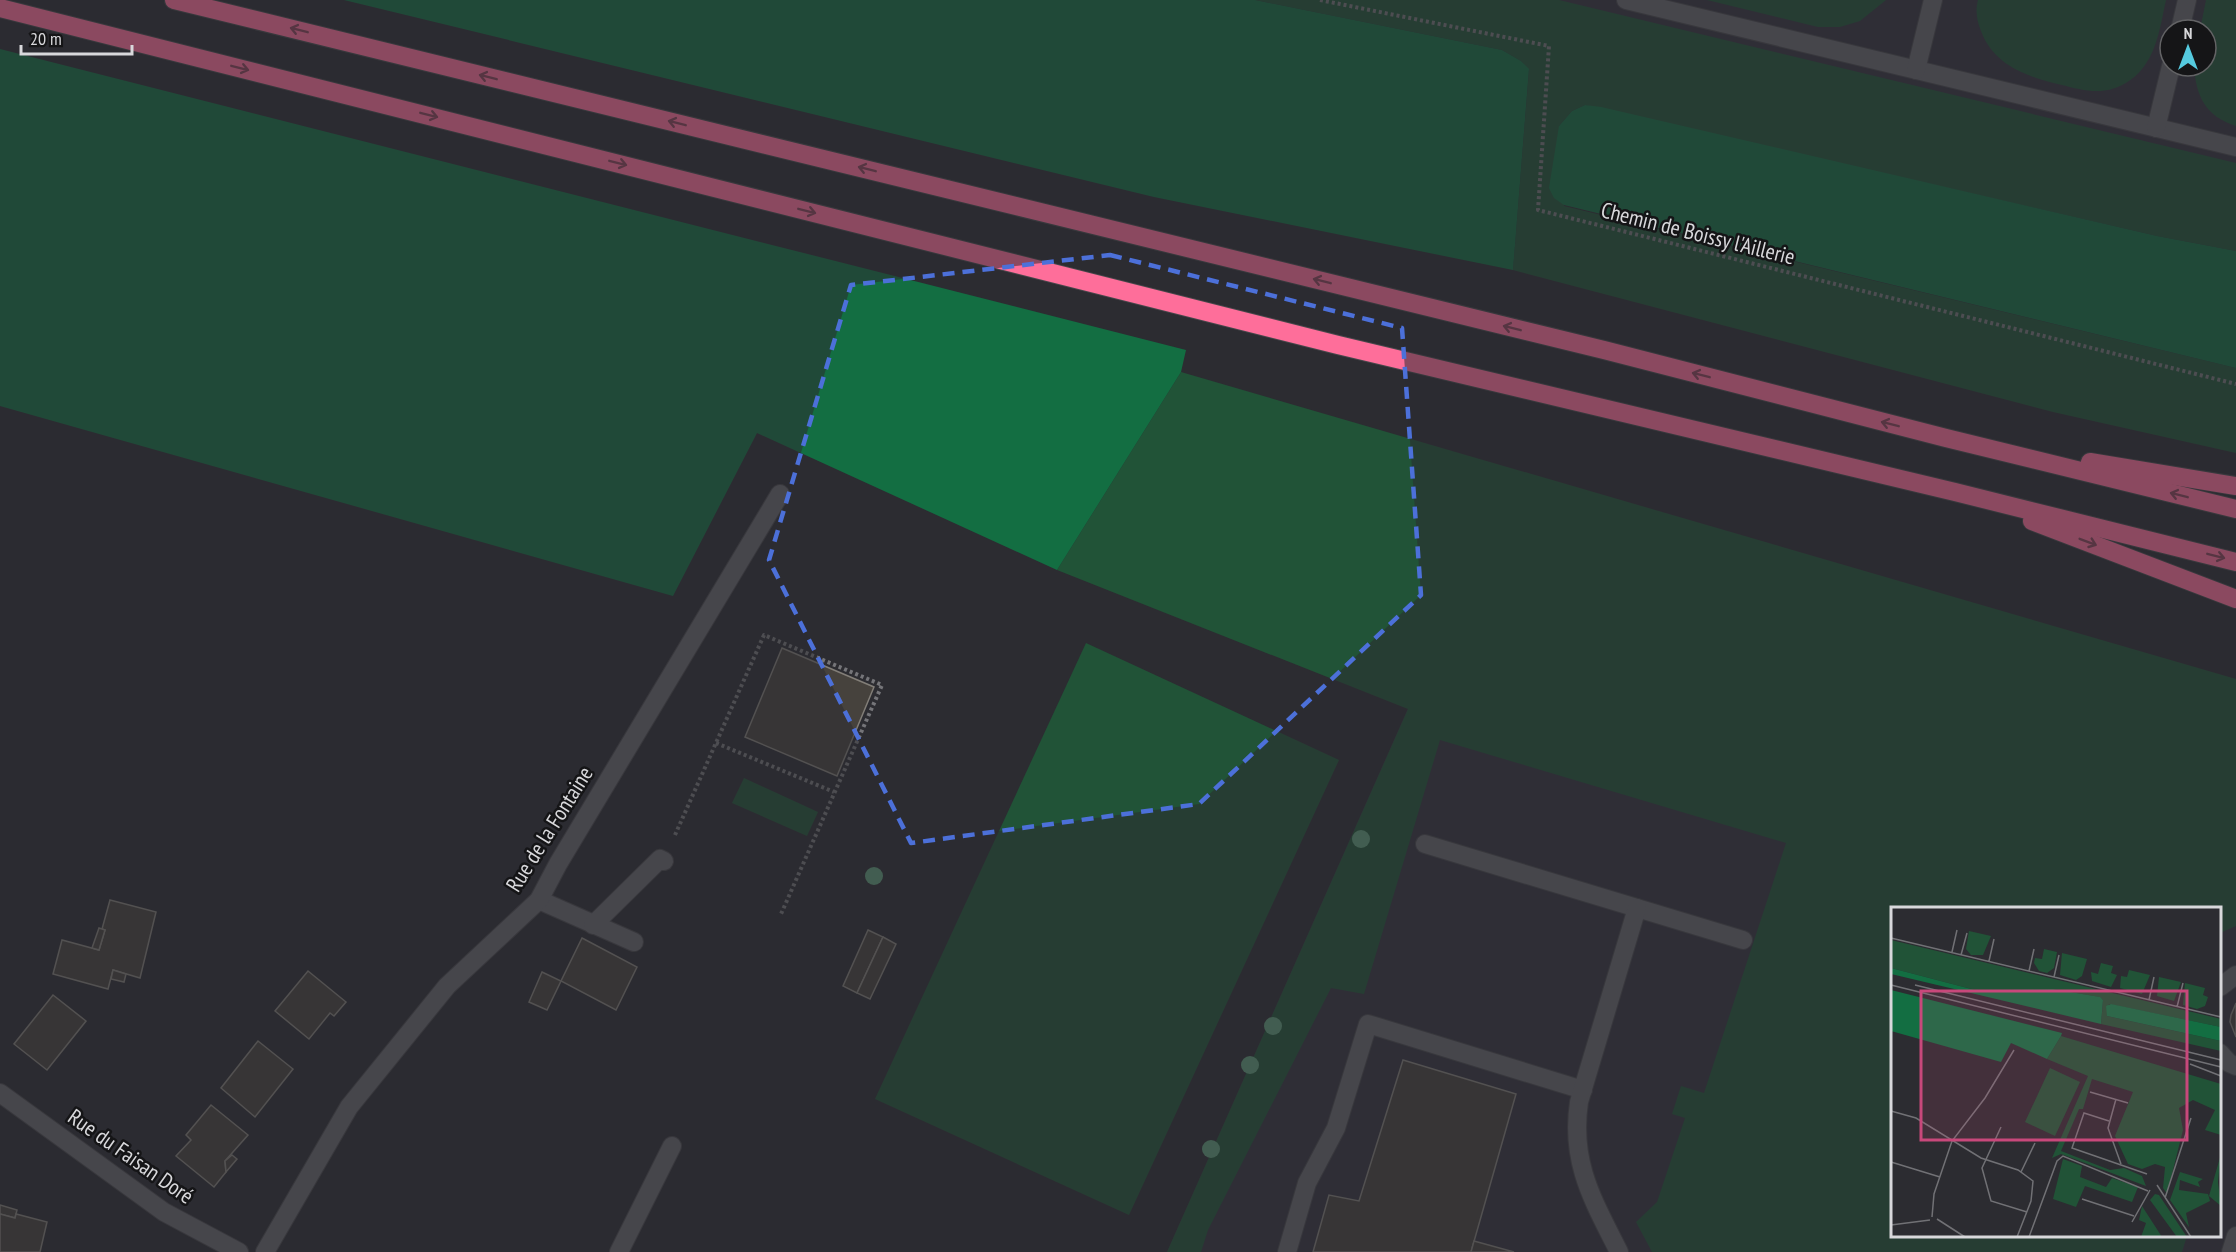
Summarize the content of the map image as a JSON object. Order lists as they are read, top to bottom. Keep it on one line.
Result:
{"streets":{"street":["Rue de la Fontaine","Rue du Faisan Doré"],"path":["Chemin de Boissy l'Aillerie"]},"scale_bar":"20 m","north":"top"}
